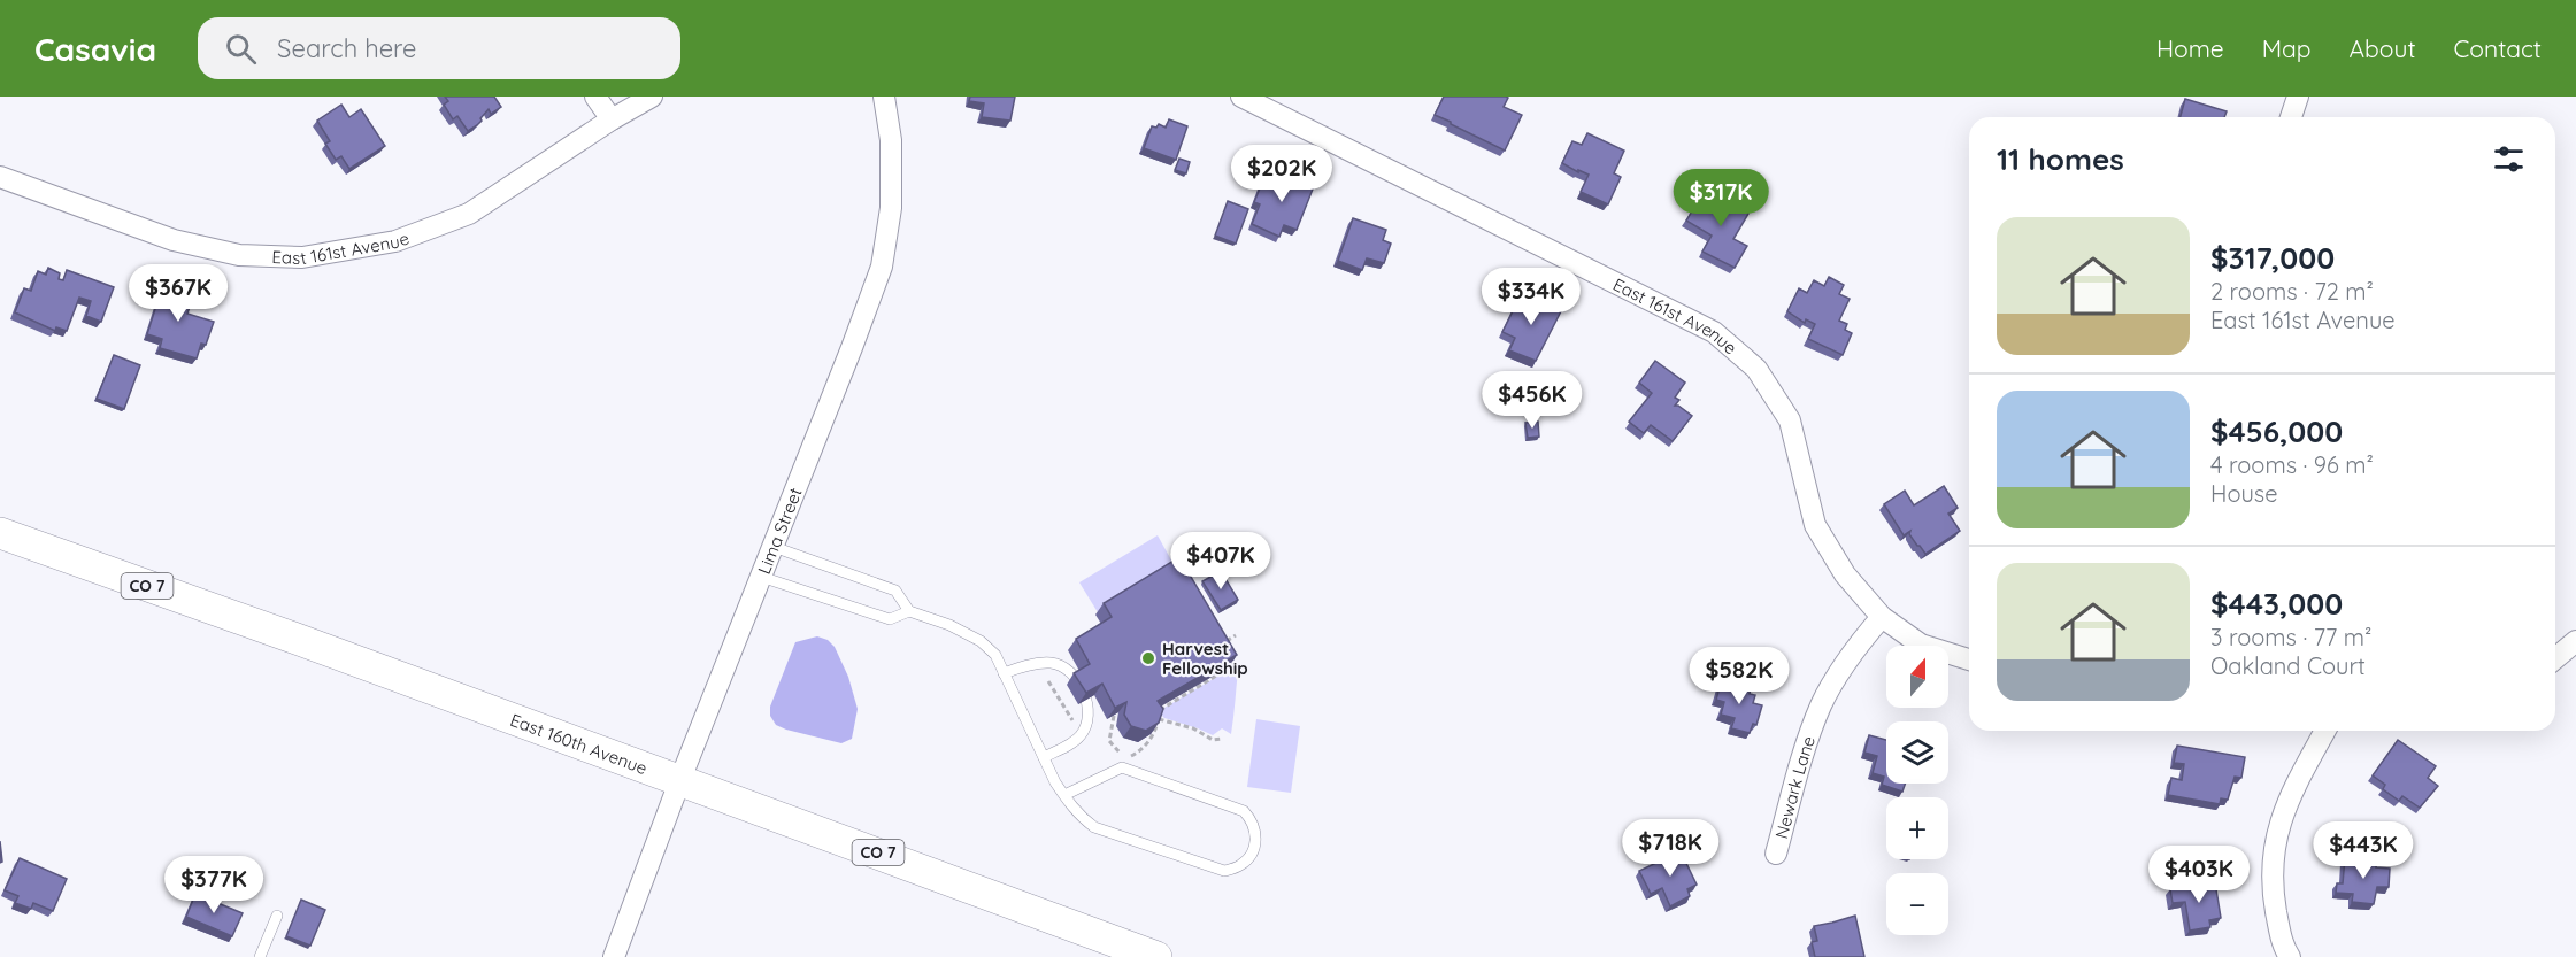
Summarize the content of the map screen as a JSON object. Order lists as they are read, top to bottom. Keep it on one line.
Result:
{"streets":{"main road":["CO 7","East 160th Avenue"],"street":["East 161st Avenue","Lima Street","Newark Lane"]},"crossings":[["East 161st Avenue","Newark Lane"],["Lima Street","East 160th Avenue"]],"places":["Harvest Fellowship"],"north":"top","page":{"header":"Casavia","search":"Search here","nav":["Home","Map","About","Contact"],"heading":"11 homes","price":["$202K","$317K","$367K","$334K","$456K","$407K","$582K","$718K","$443K","$403K","$377K"],"list":[{"name":"$317,000","note":"2 rooms · 72 m² · East 161st Avenue"},{"name":"$456,000","note":"4 rooms · 96 m² · House"},{"name":"$443,000","note":"3 rooms · 77 m² · Oakland Court"}],"map_buttons":["+","−"]}}
